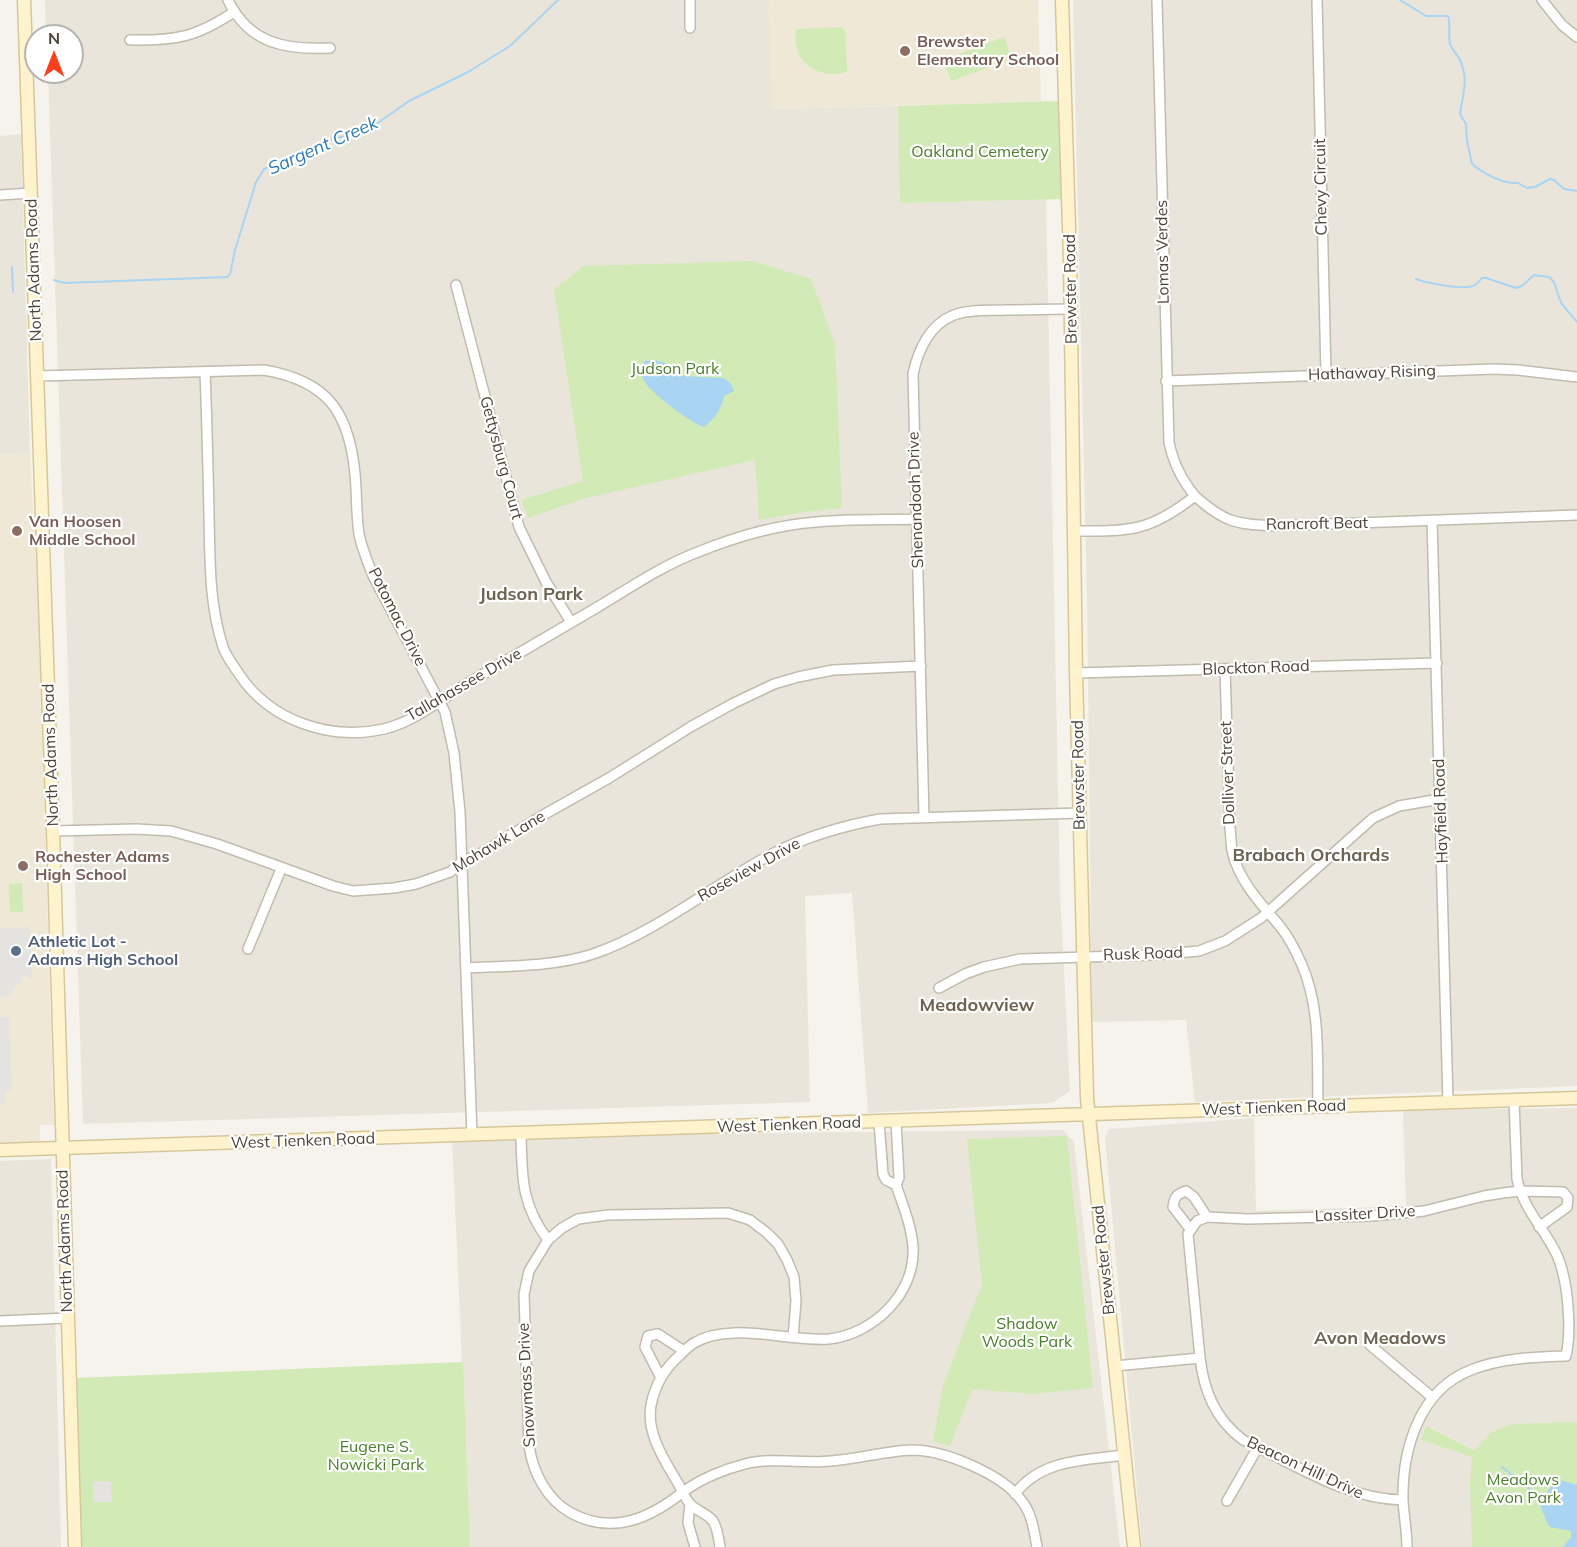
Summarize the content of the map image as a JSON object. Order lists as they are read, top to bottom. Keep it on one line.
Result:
{"streets":{"street":["Chevy Circuit","Lomas Verdes","North Adams Road","Brewster Road","Hathaway Rising","Gettysburg Court","Shenandoah Drive","Rancroft Beat","Potomac Drive","Blockton Road","Tallahassee Drive","Dolliver Street","Hayfield Road","Mohawk Lane","Roseview Drive","Rusk Road","West Tienken Road","Lassiter Drive","Snowmass Drive","Beacon Hill Drive"]},"crossings":[["Chevy Circuit","Hathaway Rising"],["Lomas Verdes","Hathaway Rising"],["Lomas Verdes","Rancroft Beat"],["North Adams Road","Potomac Drive"],["North Adams Road","Mohawk Lane"],["North Adams Road","West Tienken Road"],["Brewster Road","Shenandoah Drive"],["Brewster Road","Blockton Road"],["Brewster Road","Roseview Drive"],["Brewster Road","Rusk Road"],["Brewster Road","West Tienken Road"],["Gettysburg Court","Tallahassee Drive"],["Shenandoah Drive","Tallahassee Drive"],["Shenandoah Drive","Mohawk Lane"],["Shenandoah Drive","Roseview Drive"],["Rancroft Beat","Hayfield Road"],["Potomac Drive","Tallahassee Drive"],["Potomac Drive","Mohawk Lane"],["Potomac Drive","Roseview Drive"],["Potomac Drive","West Tienken Road"],["Blockton Road","Dolliver Street"],["Blockton Road","Hayfield Road"],["Dolliver Street","Rusk Road"],["Dolliver Street","West Tienken Road"],["Hayfield Road","Rusk Road"],["Hayfield Road","West Tienken Road"]],"districts":["Judson Park","Brabach Orchards","Meadowview","Avon Meadows"],"water":["Sargent Creek"],"parks":["Oakland Cemetery","Judson Park","Shadow Woods Park","Eugene S. Nowicki Park","Meadows Avon Park"],"places":["Brewster Elementary School","Van Hoosen Middle School","Rochester Adams High School","Athletic Lot - Adams High School"],"north":"top"}
